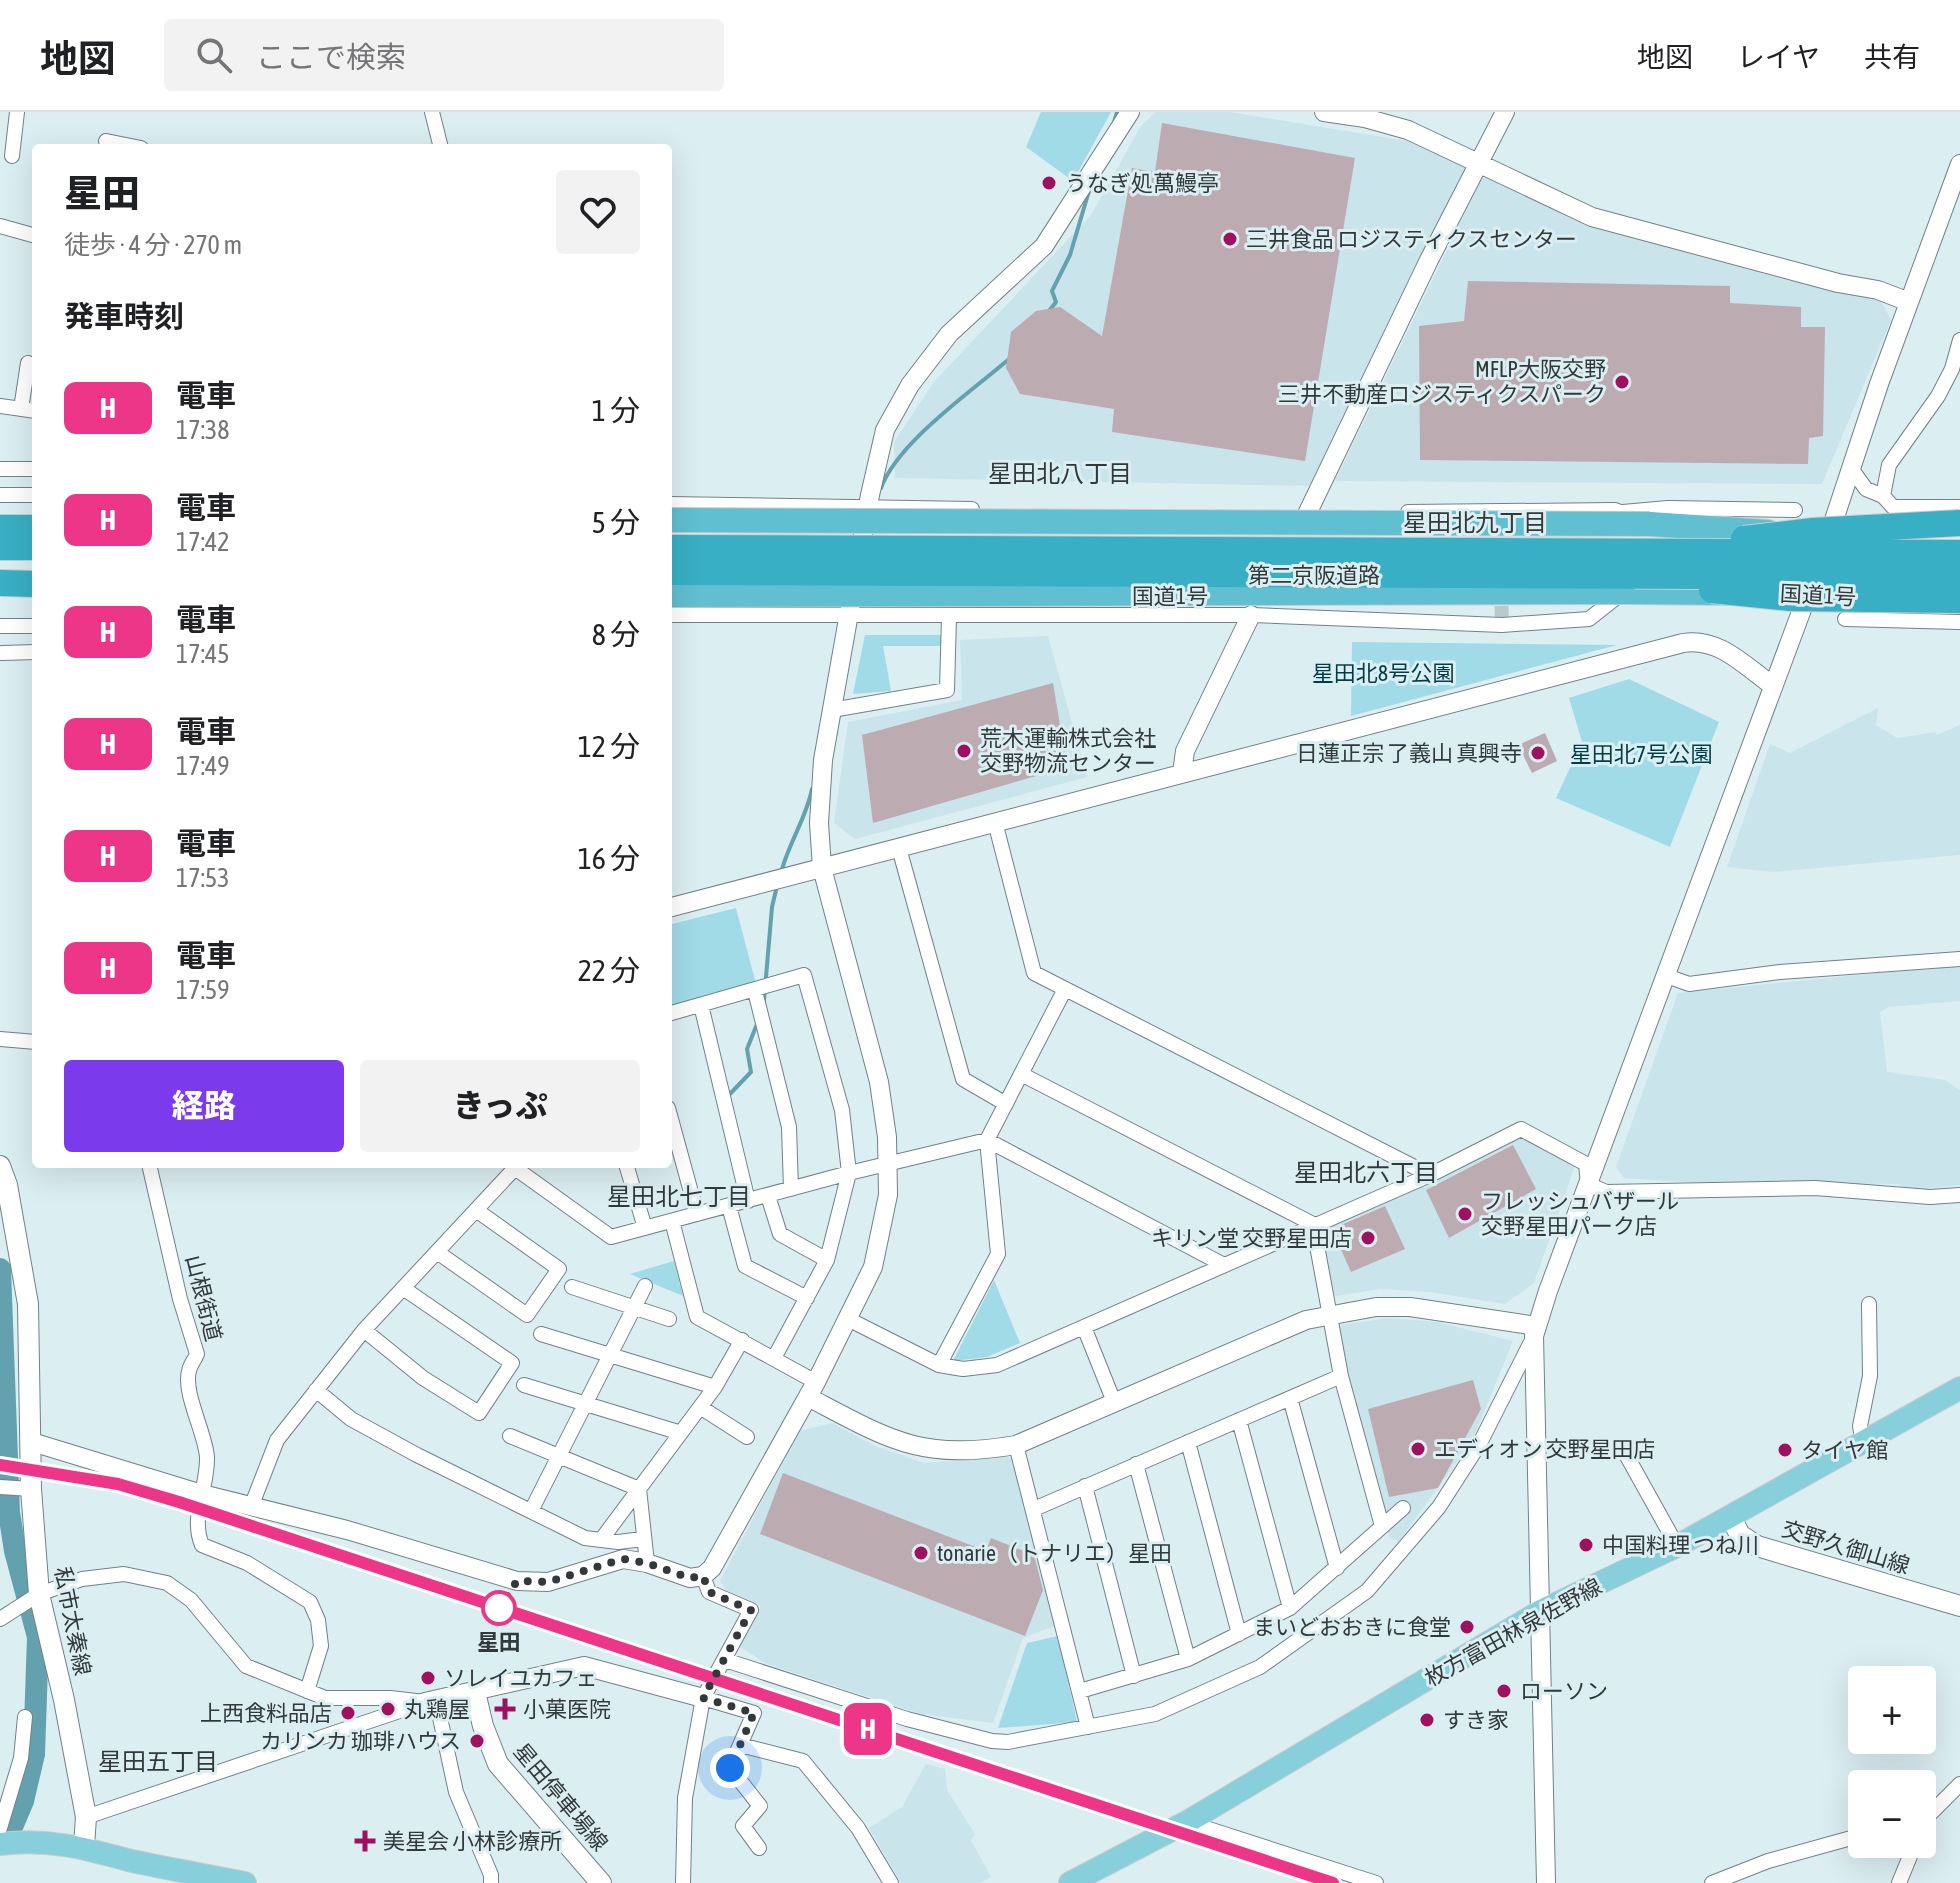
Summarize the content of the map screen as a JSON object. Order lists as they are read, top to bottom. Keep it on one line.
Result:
{"streets":{"highway":["第二京阪道路","国道1号"],"main road":["交野久御山線","私市太秦線","枚方富田林泉佐野線","星田停車場線"],"street":["山根街道"]},"crossings":[["第二京阪道路","国道1号"],["交野久御山線","枚方富田林泉佐野線"]],"districts":["星田北八丁目","星田北九丁目","星田北六丁目","星田北七丁目","星田五丁目"],"parks":["星田北8号公園","星田北7号公園"],"places":{"other":["うなぎ処萬鰻亭","三井食品 ロジスティクスセンター","MFLP大阪交野 三井不動産ロジスティクスパーク","荒木運輸株式会社 交野物流センター","日蓮正宗 了義山 真興寺","フレッシュバザール 交野星田パーク店","キリン堂 交野星田店","エディオン 交野星田店","タイヤ館","中国料理 つね川","tonarie（トナリエ）星田","星田","まいどおおきに食堂","ソレイユカフェ","ローソン","丸鶏屋","上西食料品店","すき家","カリンカ 珈琲ハウス"],"health":["小菓医院","美星会 小林診療所"]},"page":{"header":"地図","search":"ここで検索","nav":["地図","レイヤ","共有"],"on_map":"H","heading":[["星田","徒歩 · 4 分 · 270 m"],"発車時刻"],"list":[{"mark":"H","name":"電車","note":"17:38","value":"1 分"},{"mark":"H","name":"電車","note":"17:42","value":"5 分"},{"mark":"H","name":"電車","note":"17:45","value":"8 分"},{"mark":"H","name":"電車","note":"17:49","value":"12 分"},{"mark":"H","name":"電車","note":"17:53","value":"16 分"},{"mark":"H","name":"電車","note":"17:59","value":"22 分"}],"buttons":["経路","きっぷ"],"map_buttons":["+","−"]}}
